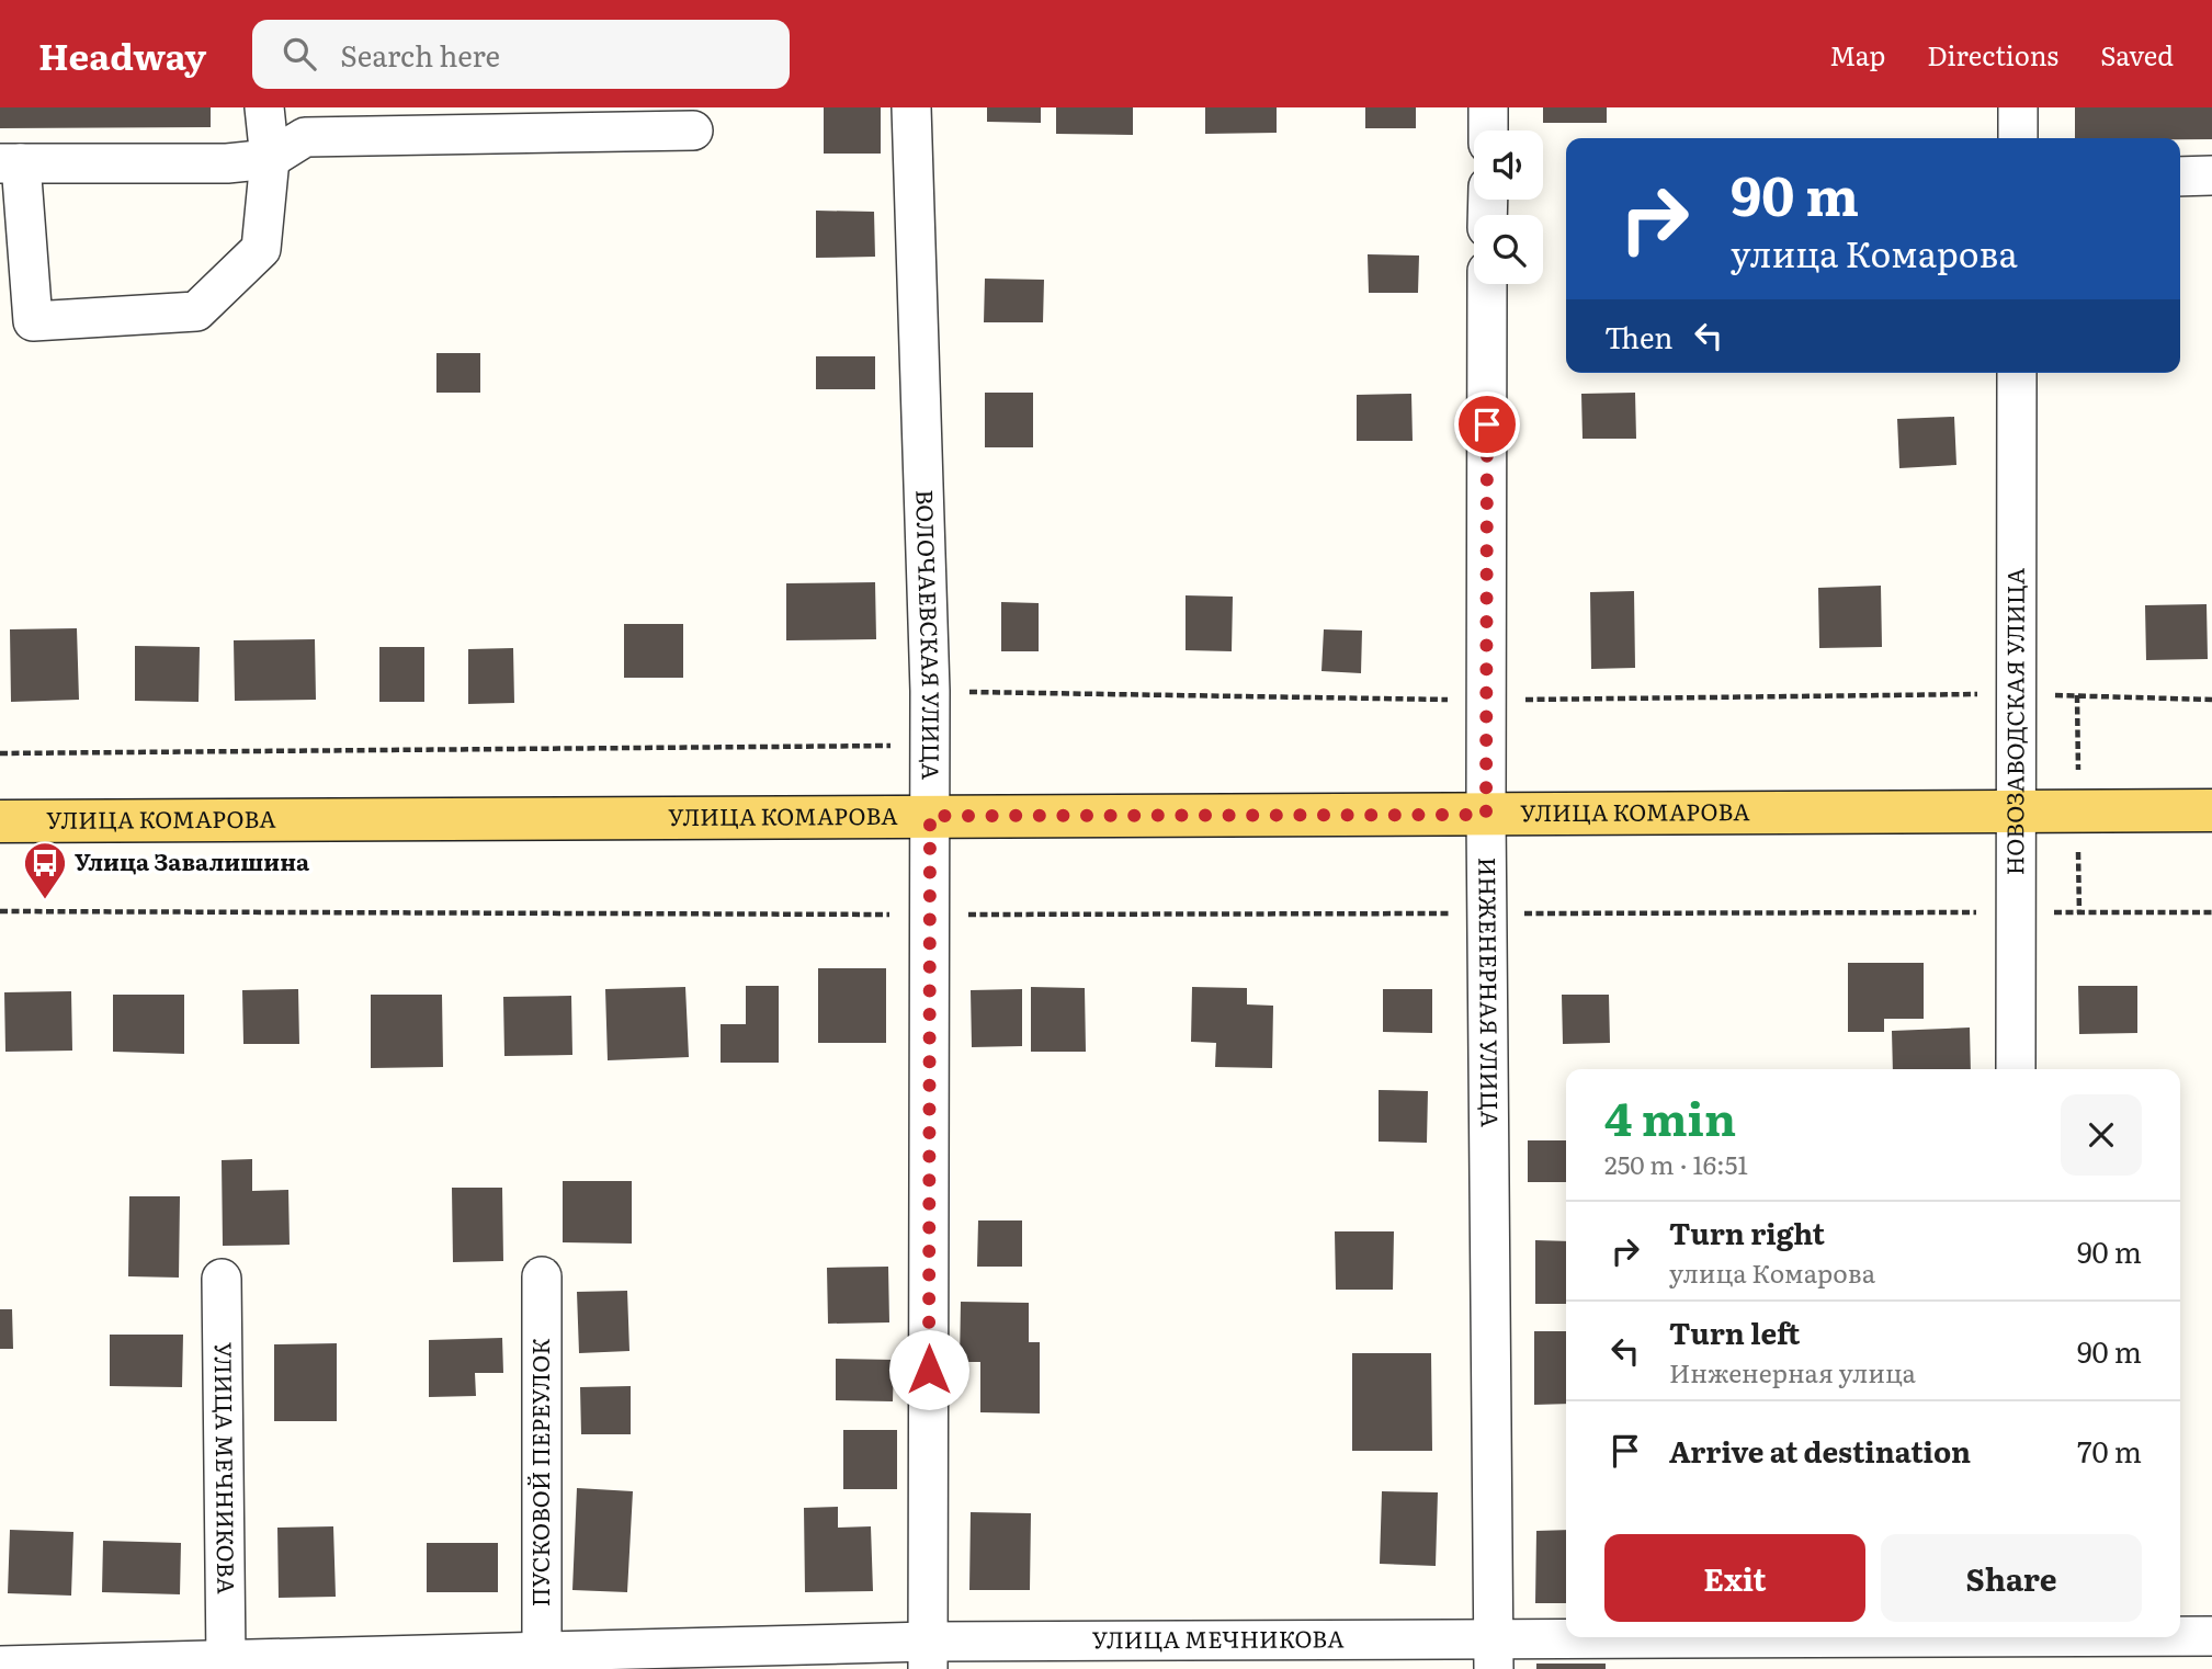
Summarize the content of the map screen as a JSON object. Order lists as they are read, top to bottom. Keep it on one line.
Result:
{"streets":{"main road":["УЛИЦА КОМАРОВА"],"street":["ВОЛОЧАЕВСКАЯ УЛИЦА","НОВОЗАВОДСКАЯ УЛИЦА","ИНЖЕНЕРНАЯ УЛИЦА","УЛИЦА МЕЧНИКОВА","ПУСКОВОЙ ПЕРЕУЛОК"]},"crossings":[["ВОЛОЧАЕВСКАЯ УЛИЦА","УЛИЦА КОМАРОВА"],["ВОЛОЧАЕВСКАЯ УЛИЦА","УЛИЦА МЕЧНИКОВА"],["НОВОЗАВОДСКАЯ УЛИЦА","УЛИЦА КОМАРОВА"],["УЛИЦА КОМАРОВА","ИНЖЕНЕРНАЯ УЛИЦА"],["ИНЖЕНЕРНАЯ УЛИЦА","УЛИЦА МЕЧНИКОВА"],["УЛИЦА МЕЧНИКОВА","ПУСКОВОЙ ПЕРЕУЛОК"]],"places":{"bus stop":["Улица Завалишина"]},"page":{"header":"Headway","search":"Search here","nav":["Map","Directions","Saved"],"turn":["90 m","улица Комарова"],"then":"Then","heading":["4 min","250 m · 16:51"],"list":[{"name":"Turn right","note":"улица Комарова","value":"90 m"},{"name":"Turn left","note":"Инженерная улица","value":"90 m"},{"name":"Arrive at destination","value":"70 m"}],"buttons":["Exit","Share"]}}
